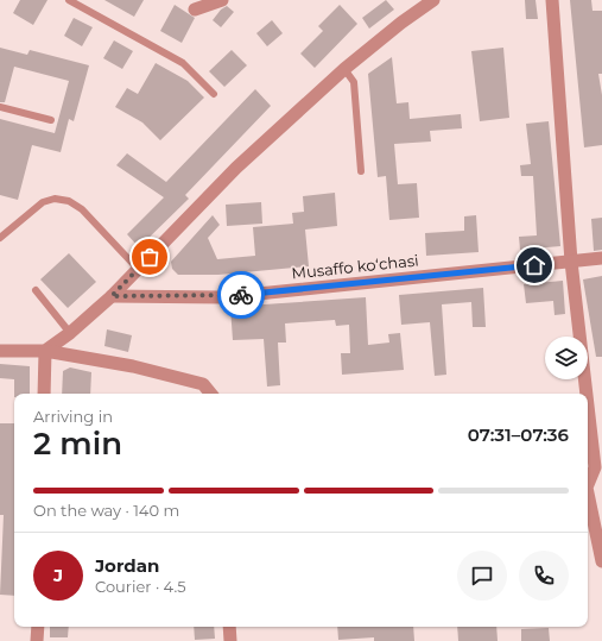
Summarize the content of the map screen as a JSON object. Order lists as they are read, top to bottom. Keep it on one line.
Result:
{"streets":{"street":["Musaffo koʻchasi"]},"page":{"heading":["2 min","Arriving in","07:31–07:36"],"panel":["Jordan","Courier · 4.5"],"bar":"On the way · 140 m","round":"J"}}
